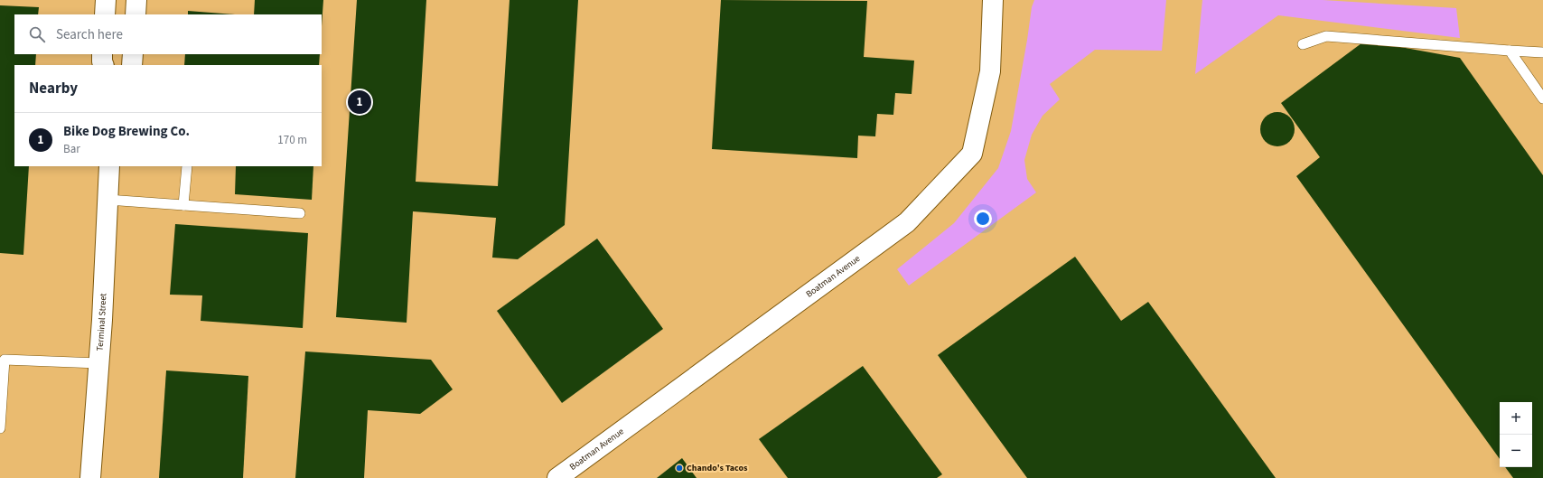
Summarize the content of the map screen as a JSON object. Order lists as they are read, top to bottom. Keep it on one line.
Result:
{"streets":{"street":["Boatman Avenue","Terminal Street"]},"places":["Chando's Tacos"],"page":{"search":"Search here","heading":"Nearby","pins":"1","list":[{"mark":"1","name":"Bike Dog Brewing Co.","note":"Bar","value":"170 m"}],"map_buttons":["+","−"]}}
